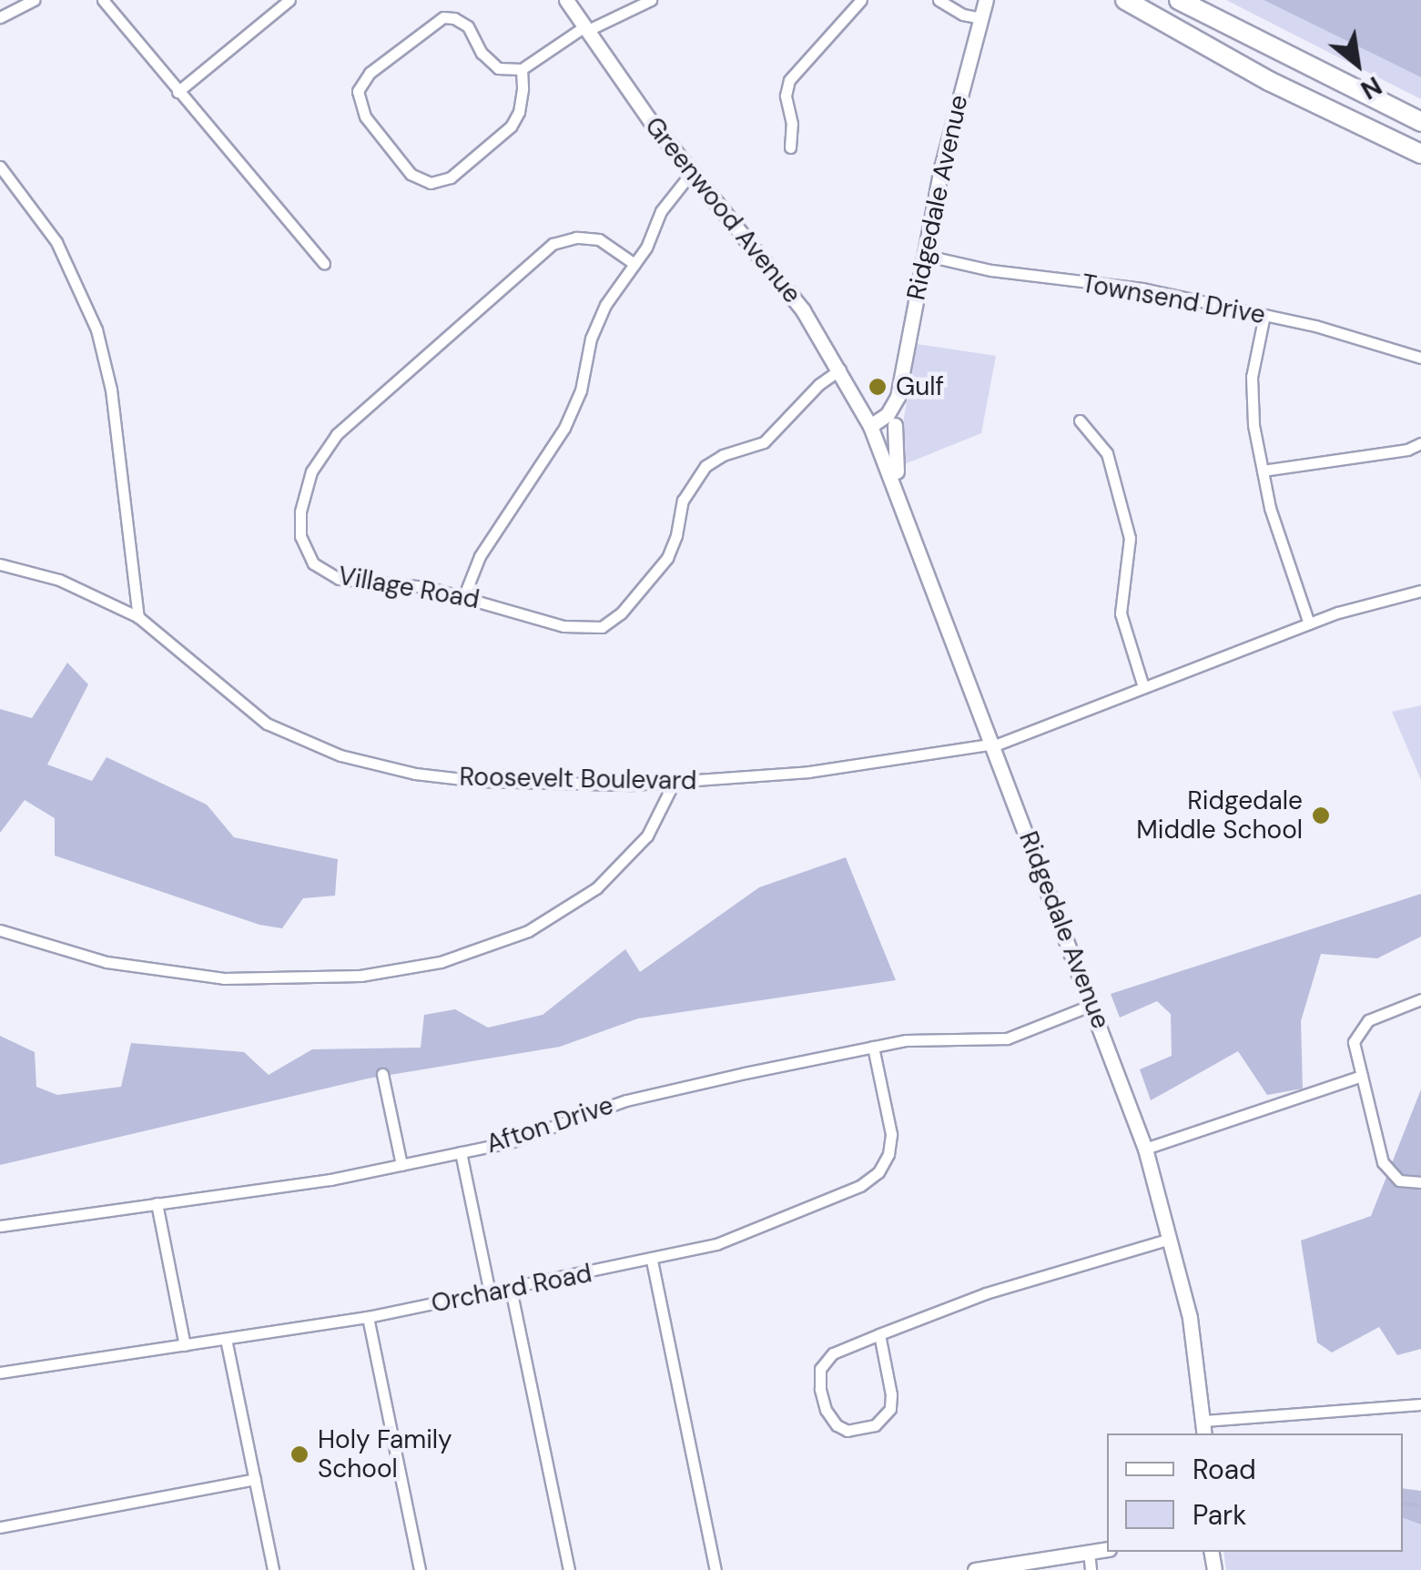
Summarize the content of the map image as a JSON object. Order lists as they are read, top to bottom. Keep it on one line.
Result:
{"streets":{"main road":["Ridgedale Avenue","Greenwood Avenue"],"street":["Townsend Drive","Village Road","Roosevelt Boulevard","Afton Drive","Orchard Road"]},"crossings":[["Ridgedale Avenue","Greenwood Avenue"],["Ridgedale Avenue","Townsend Drive"],["Ridgedale Avenue","Roosevelt Boulevard"],["Ridgedale Avenue","Afton Drive"],["Greenwood Avenue","Village Road"],["Afton Drive","Orchard Road"]],"places":["Gulf","Ridgedale Middle School","Holy Family School"],"legend":["Road","Park"],"north":"bottom right"}
